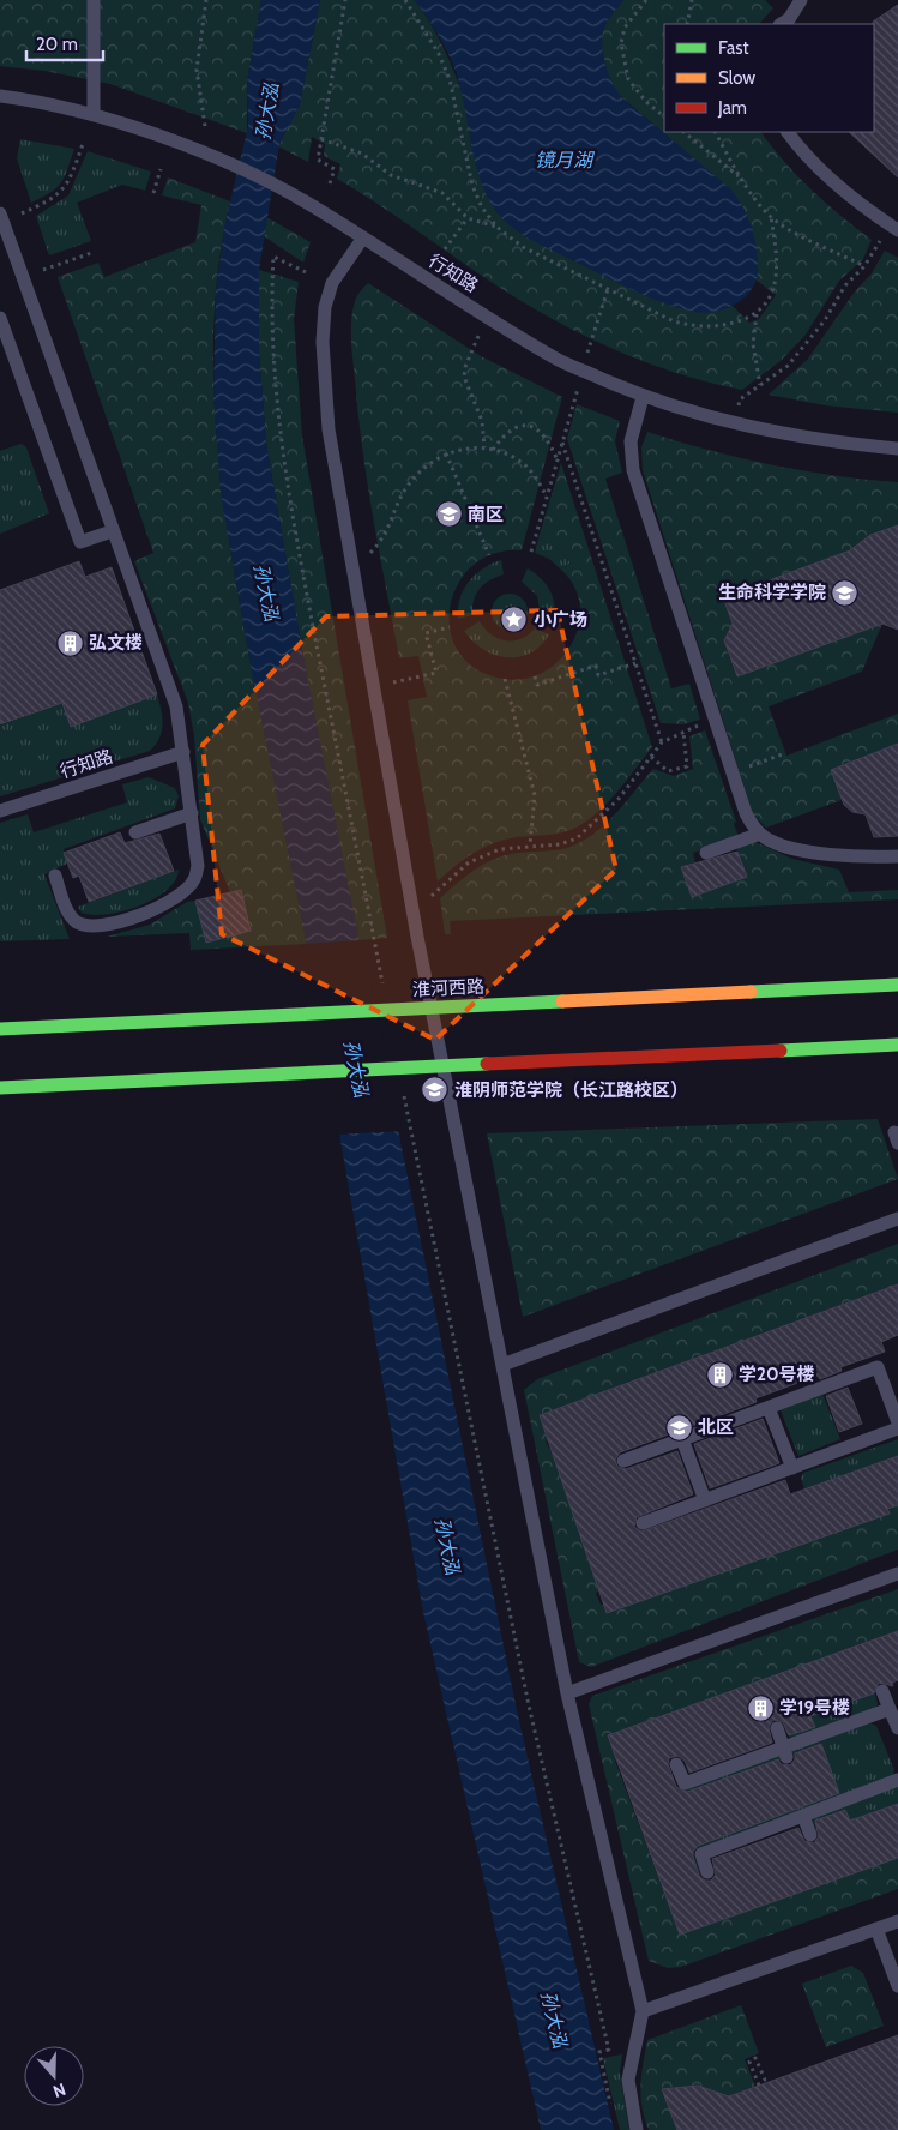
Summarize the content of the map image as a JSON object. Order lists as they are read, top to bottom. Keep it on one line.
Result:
{"streets":{"main road":["淮河西路"],"lane":["行知路"]},"water":["孙大泓","镜月湖"],"places":{"school or university":["南区","生命科学学院","淮阴师范学院（长江路校区）","北区"],"place":["小广场"],"building":["弘文楼","学20号楼","学19号楼"]},"legend":["Fast","Slow","Jam"],"scale_bar":"20 m","north":"bottom"}
